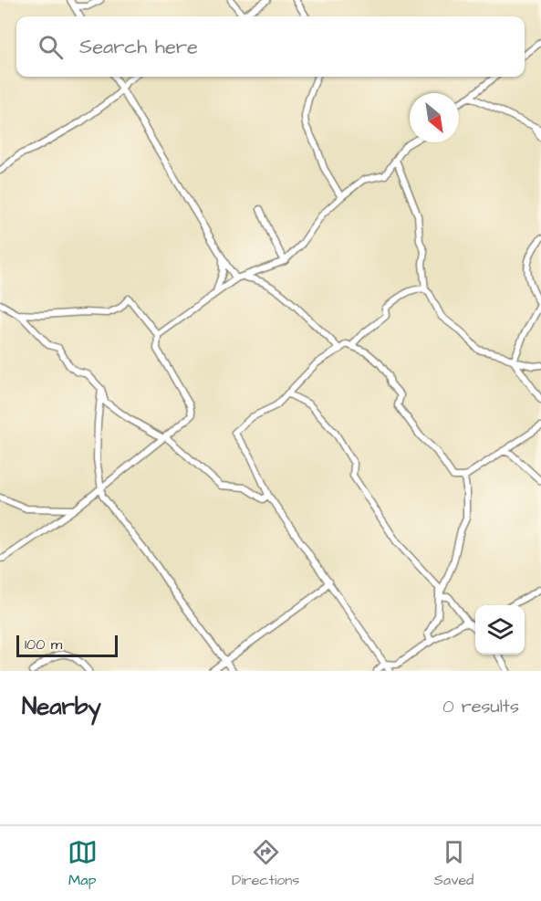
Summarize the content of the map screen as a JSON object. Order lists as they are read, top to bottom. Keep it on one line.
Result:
{"scale_bar":"100 m","north":"bottom right","page":{"search":"Search here","scale":"100 m","heading":["Nearby","0 results"],"nav":["Map","Directions","Saved"]}}
